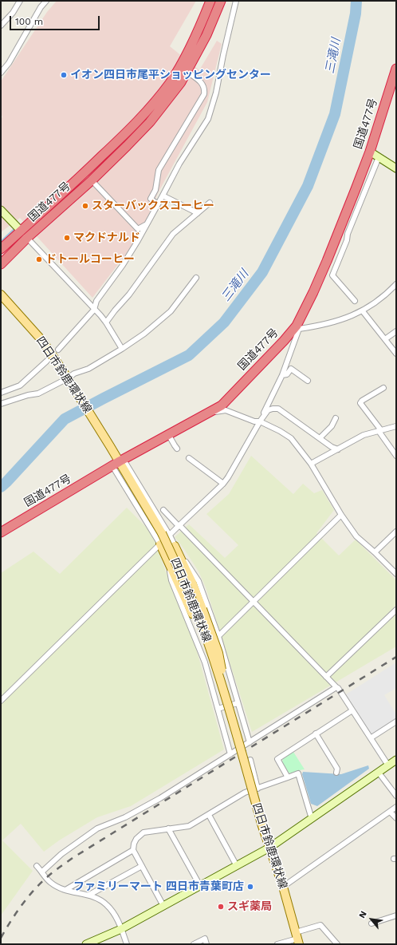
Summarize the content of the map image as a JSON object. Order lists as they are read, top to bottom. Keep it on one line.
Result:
{"streets":{"highway":["国道477号"],"main road":["四日市鈴鹿環状線"]},"crossings":[["国道477号","四日市鈴鹿環状線"]],"water":["三滝川"],"places":["イオン四日市尾平ショッピングセンター","スターバックスコーヒー","マクドナルド","ドトールコーヒー","ファミリーマート 四日市青葉町店","スギ薬局"],"scale_bar":"100 m","north":"top left"}
